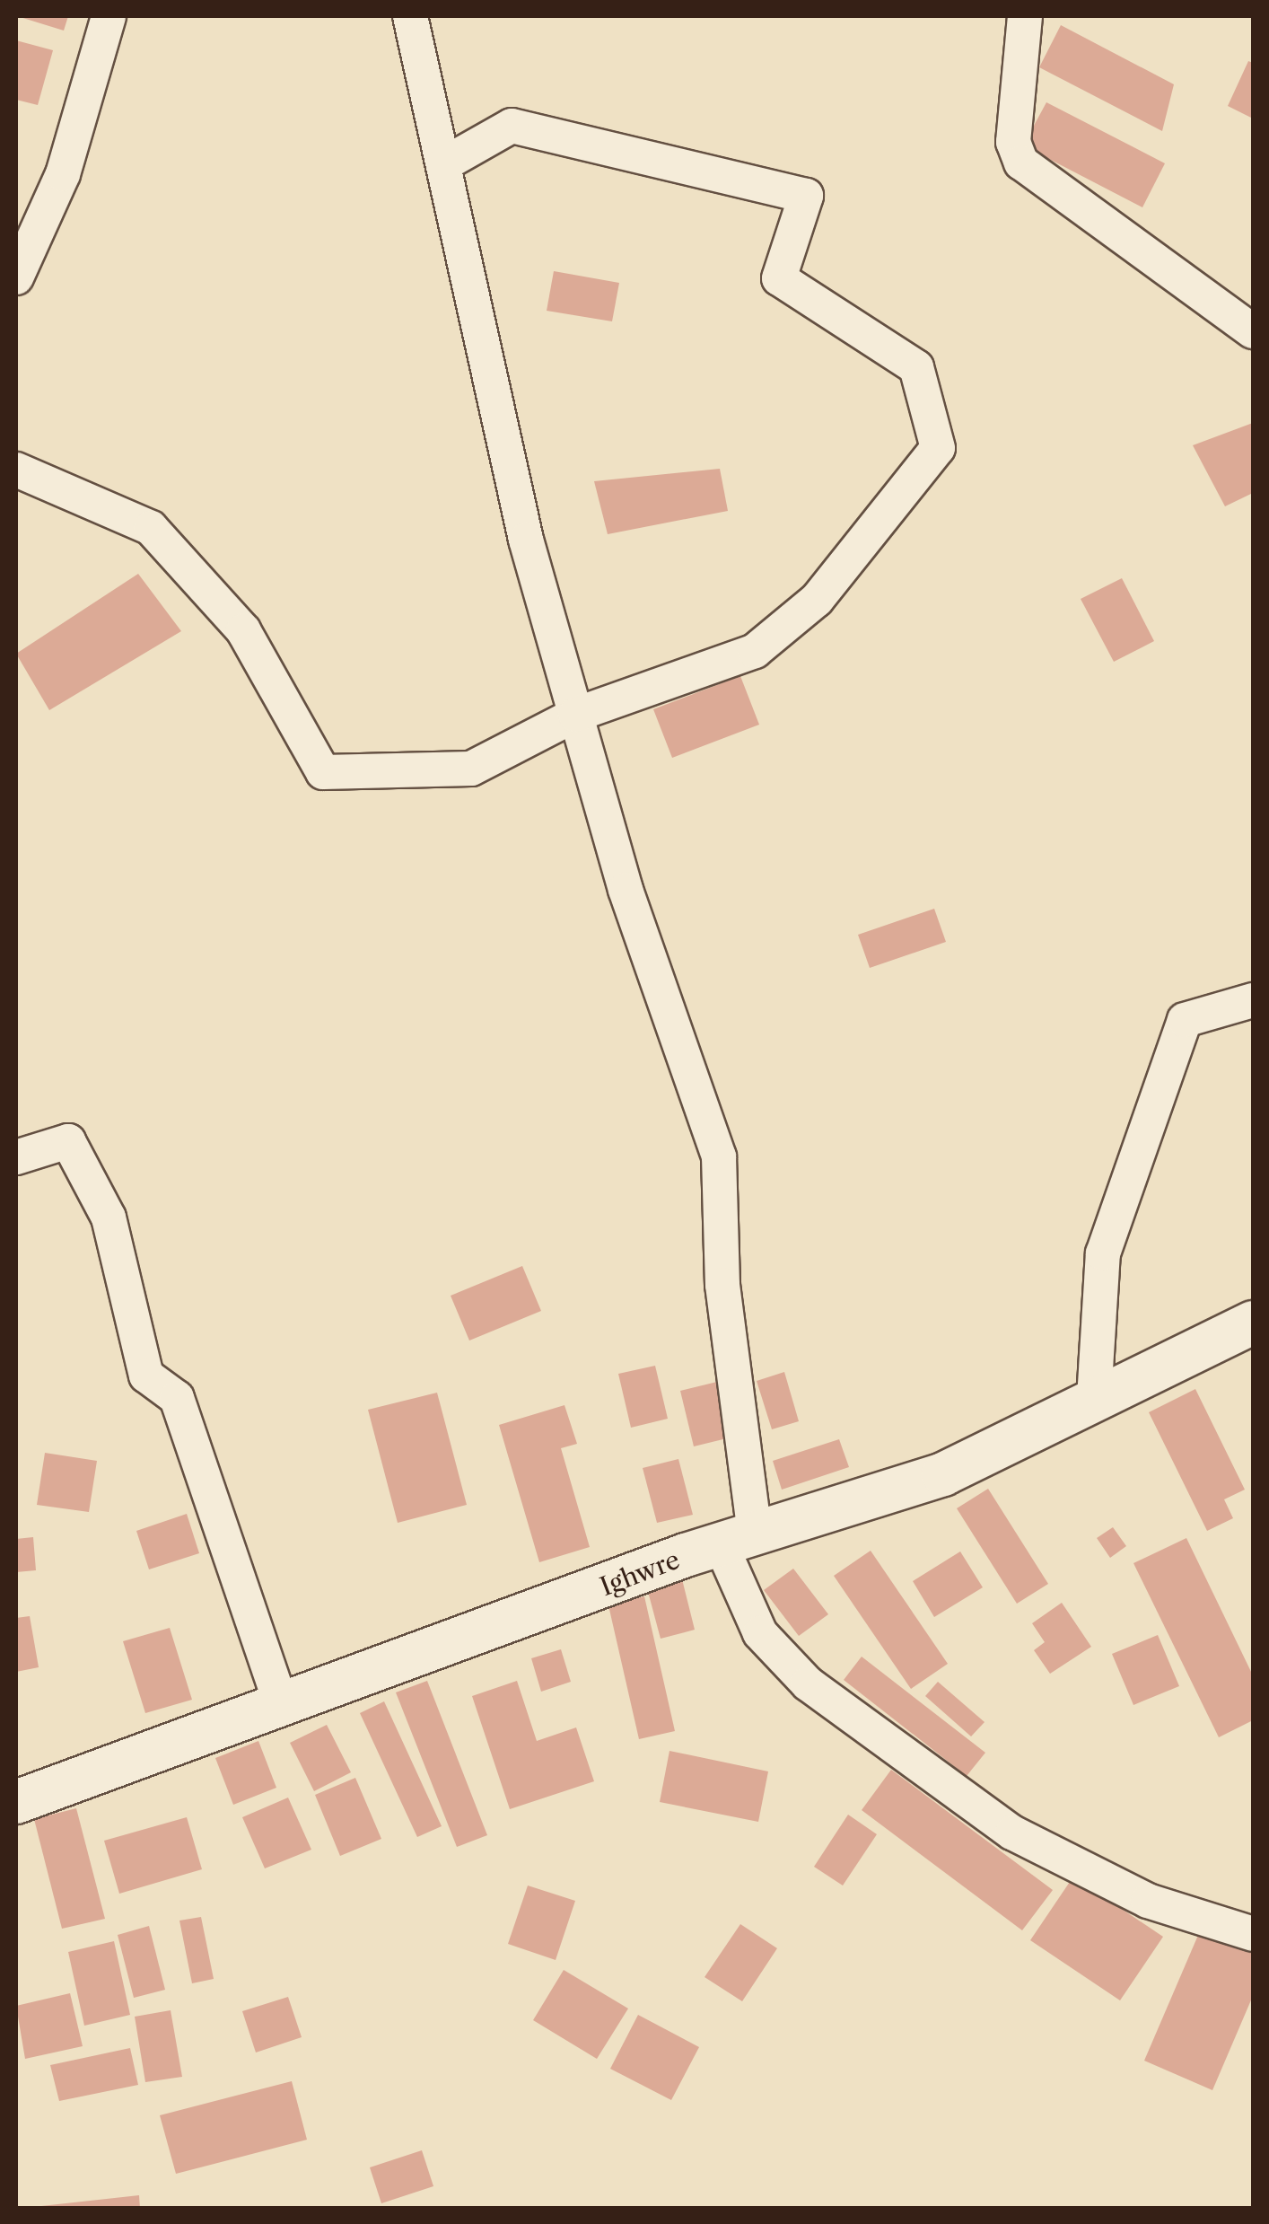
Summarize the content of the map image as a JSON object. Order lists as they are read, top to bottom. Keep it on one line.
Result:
{"streets":{"street":["Ighwre"]}}
